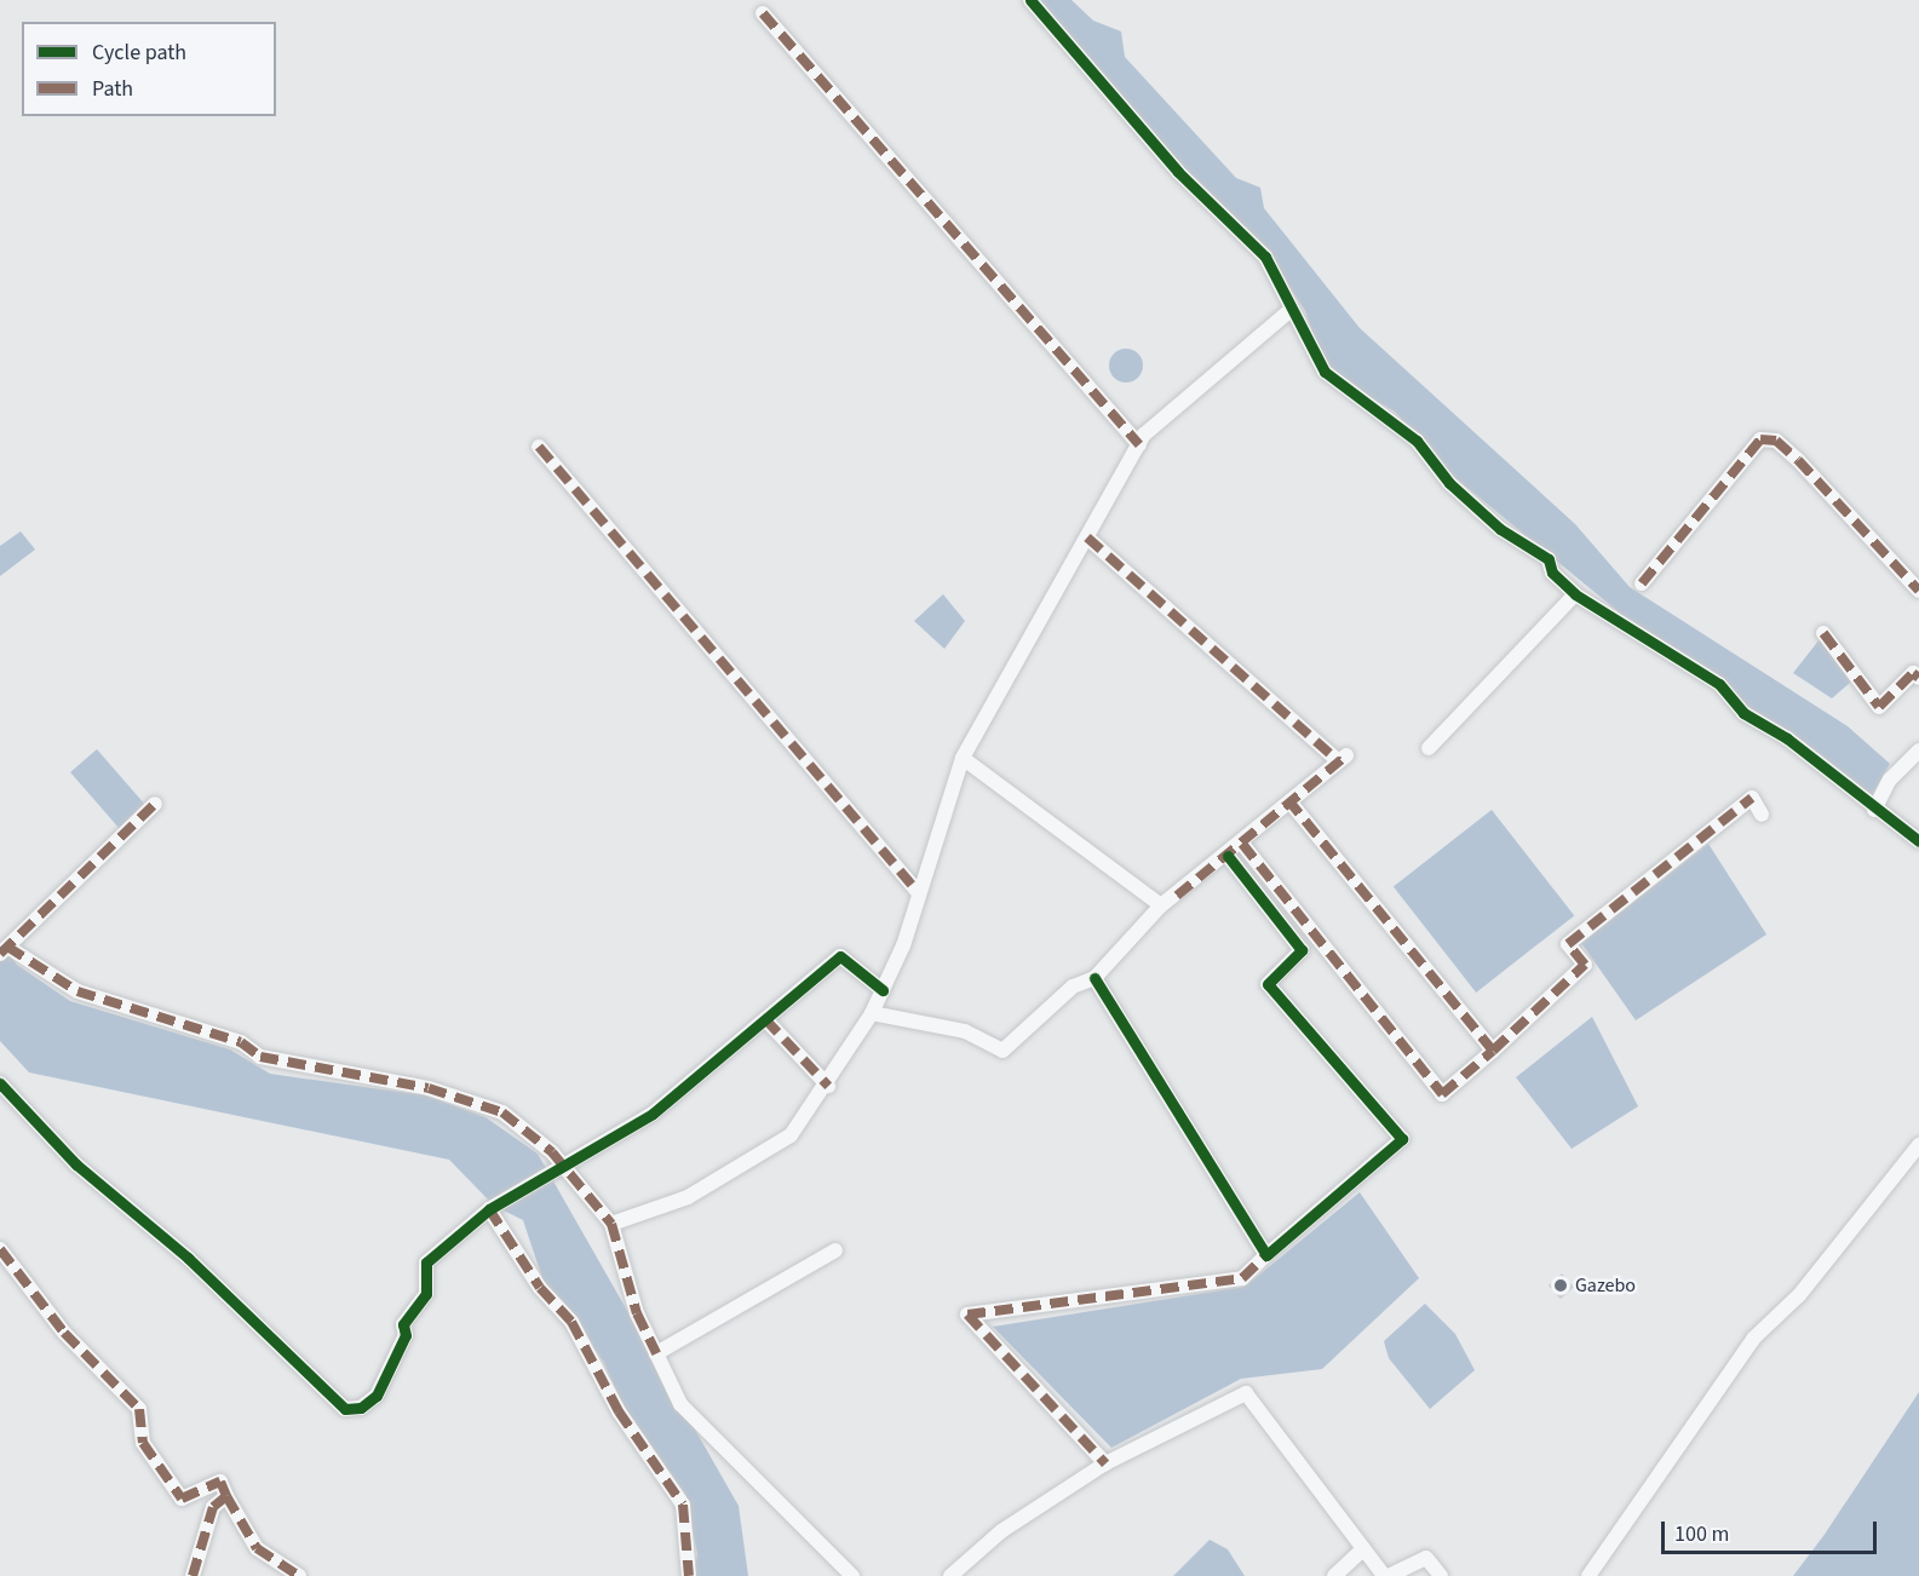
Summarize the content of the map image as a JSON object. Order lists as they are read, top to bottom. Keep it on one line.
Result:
{"places":["Gazebo"],"legend":["Cycle path","Path"],"scale_bar":"100 m"}
